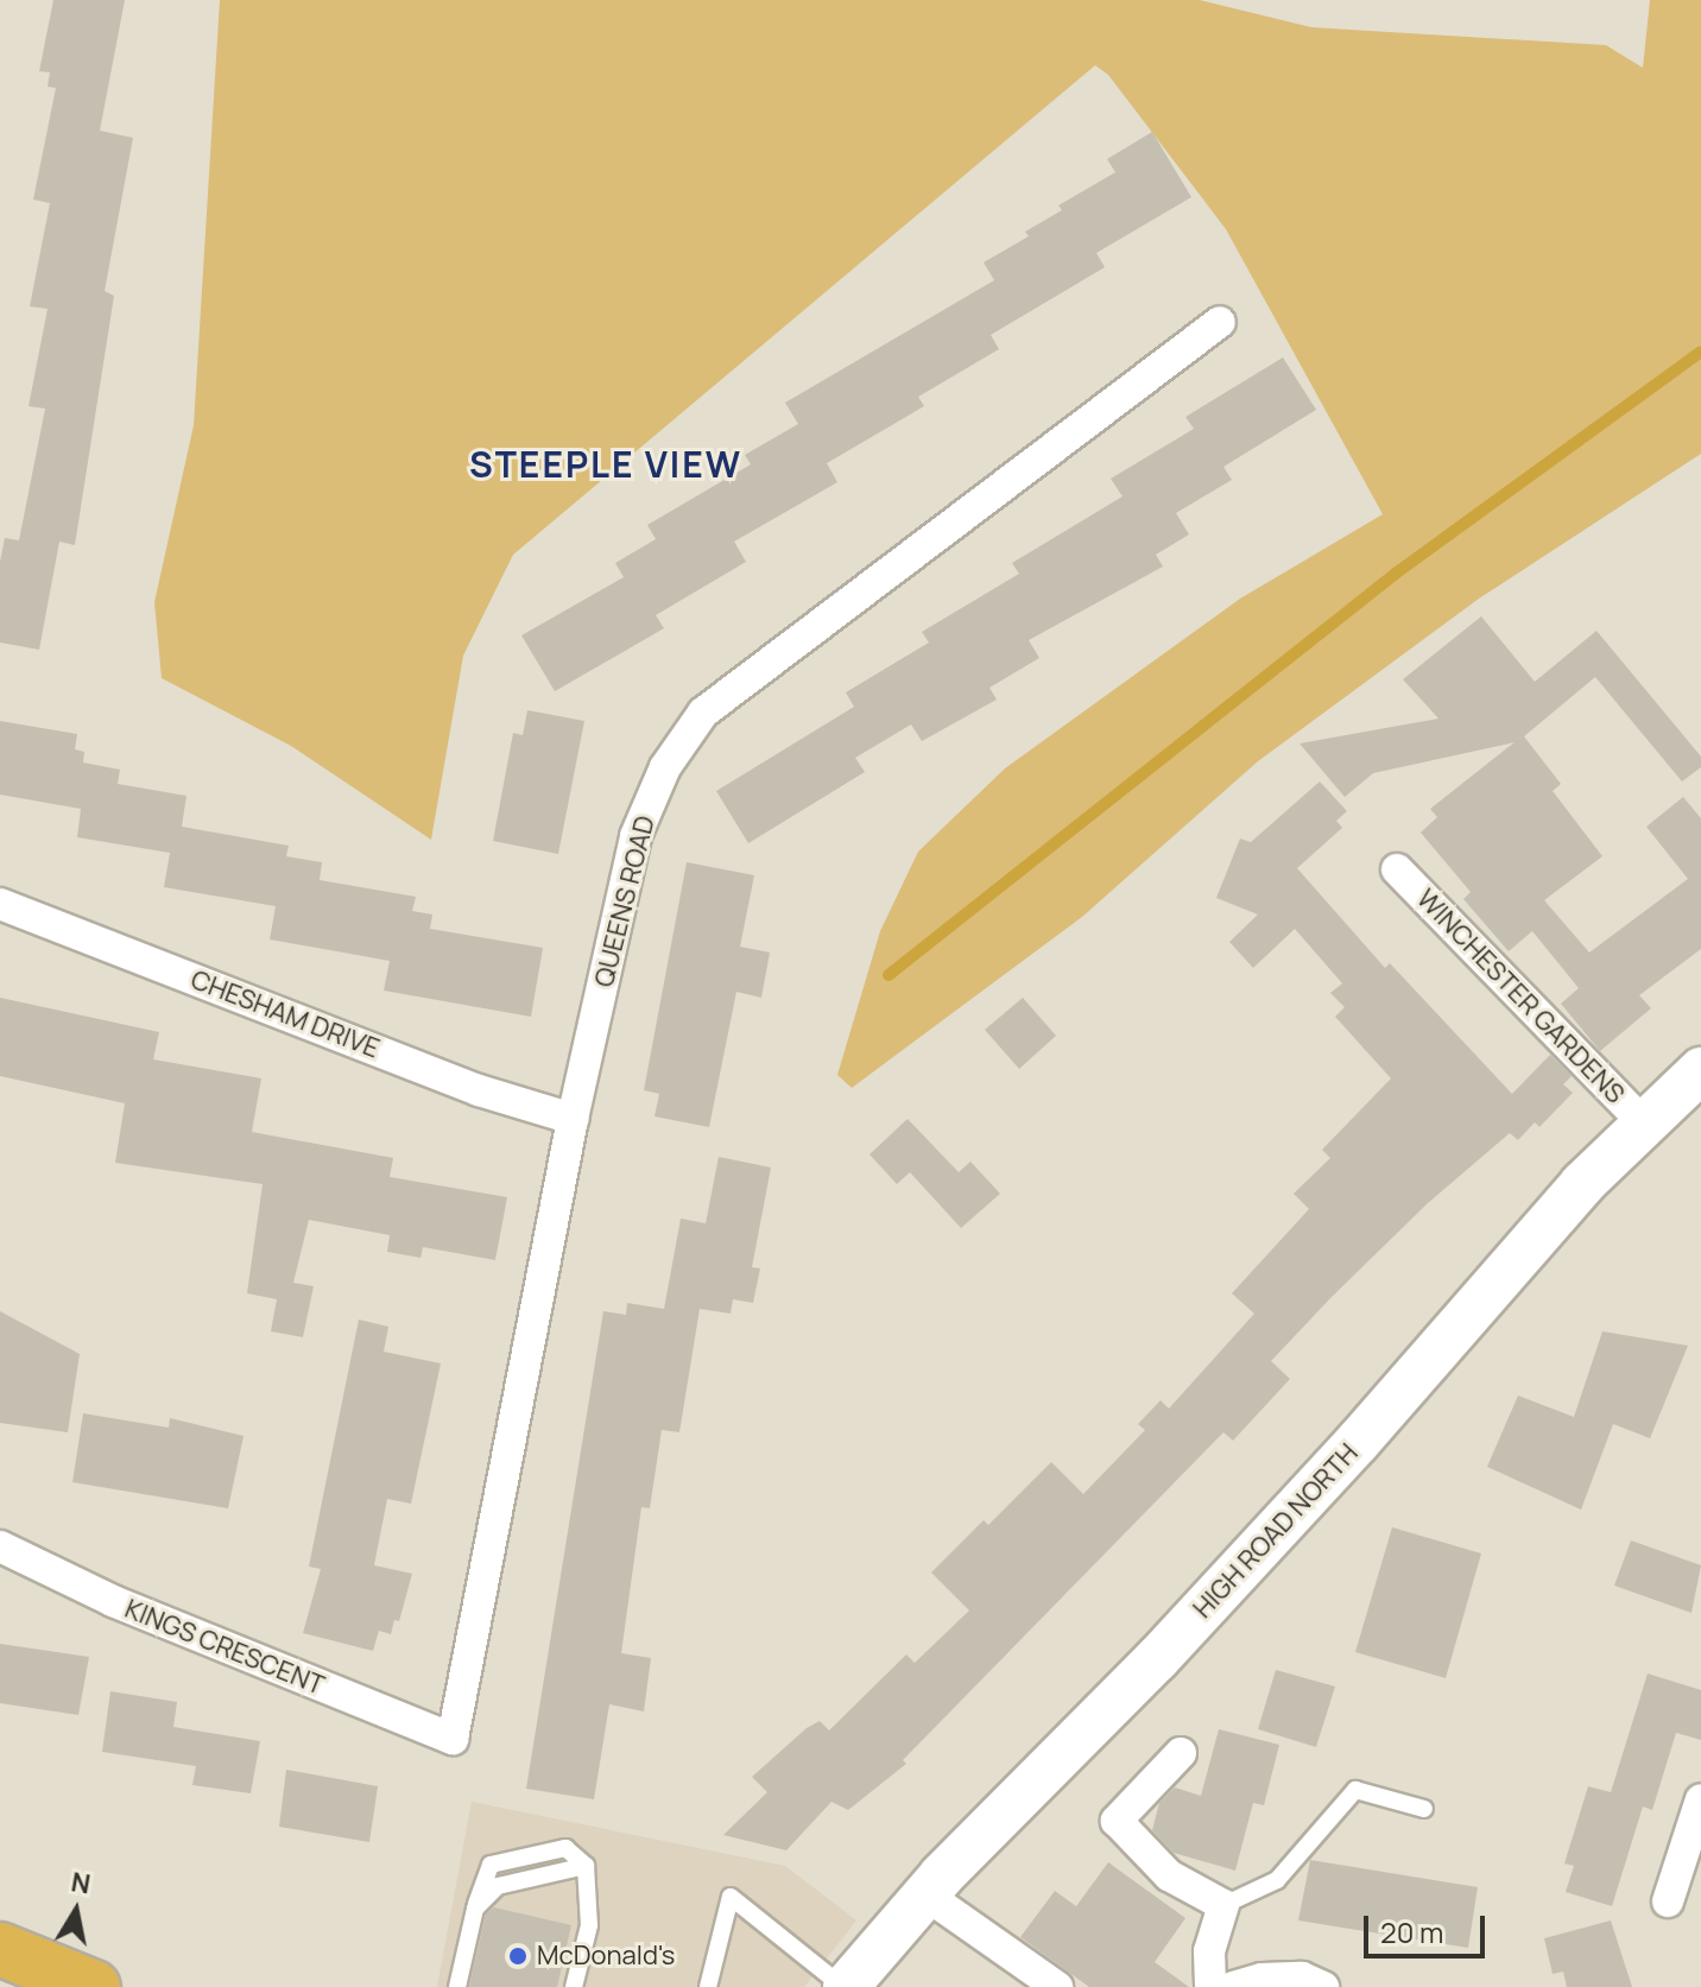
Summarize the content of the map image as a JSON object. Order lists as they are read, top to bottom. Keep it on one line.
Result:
{"streets":{"street":["QUEENS ROAD","WINCHESTER GARDENS","CHESHAM DRIVE","HIGH ROAD NORTH","KINGS CRESCENT"]},"crossings":[["QUEENS ROAD","CHESHAM DRIVE"],["QUEENS ROAD","KINGS CRESCENT"],["WINCHESTER GARDENS","HIGH ROAD NORTH"]],"districts":["STEEPLE VIEW"],"places":["McDonald's"],"scale_bar":"20 m","north":"top"}
